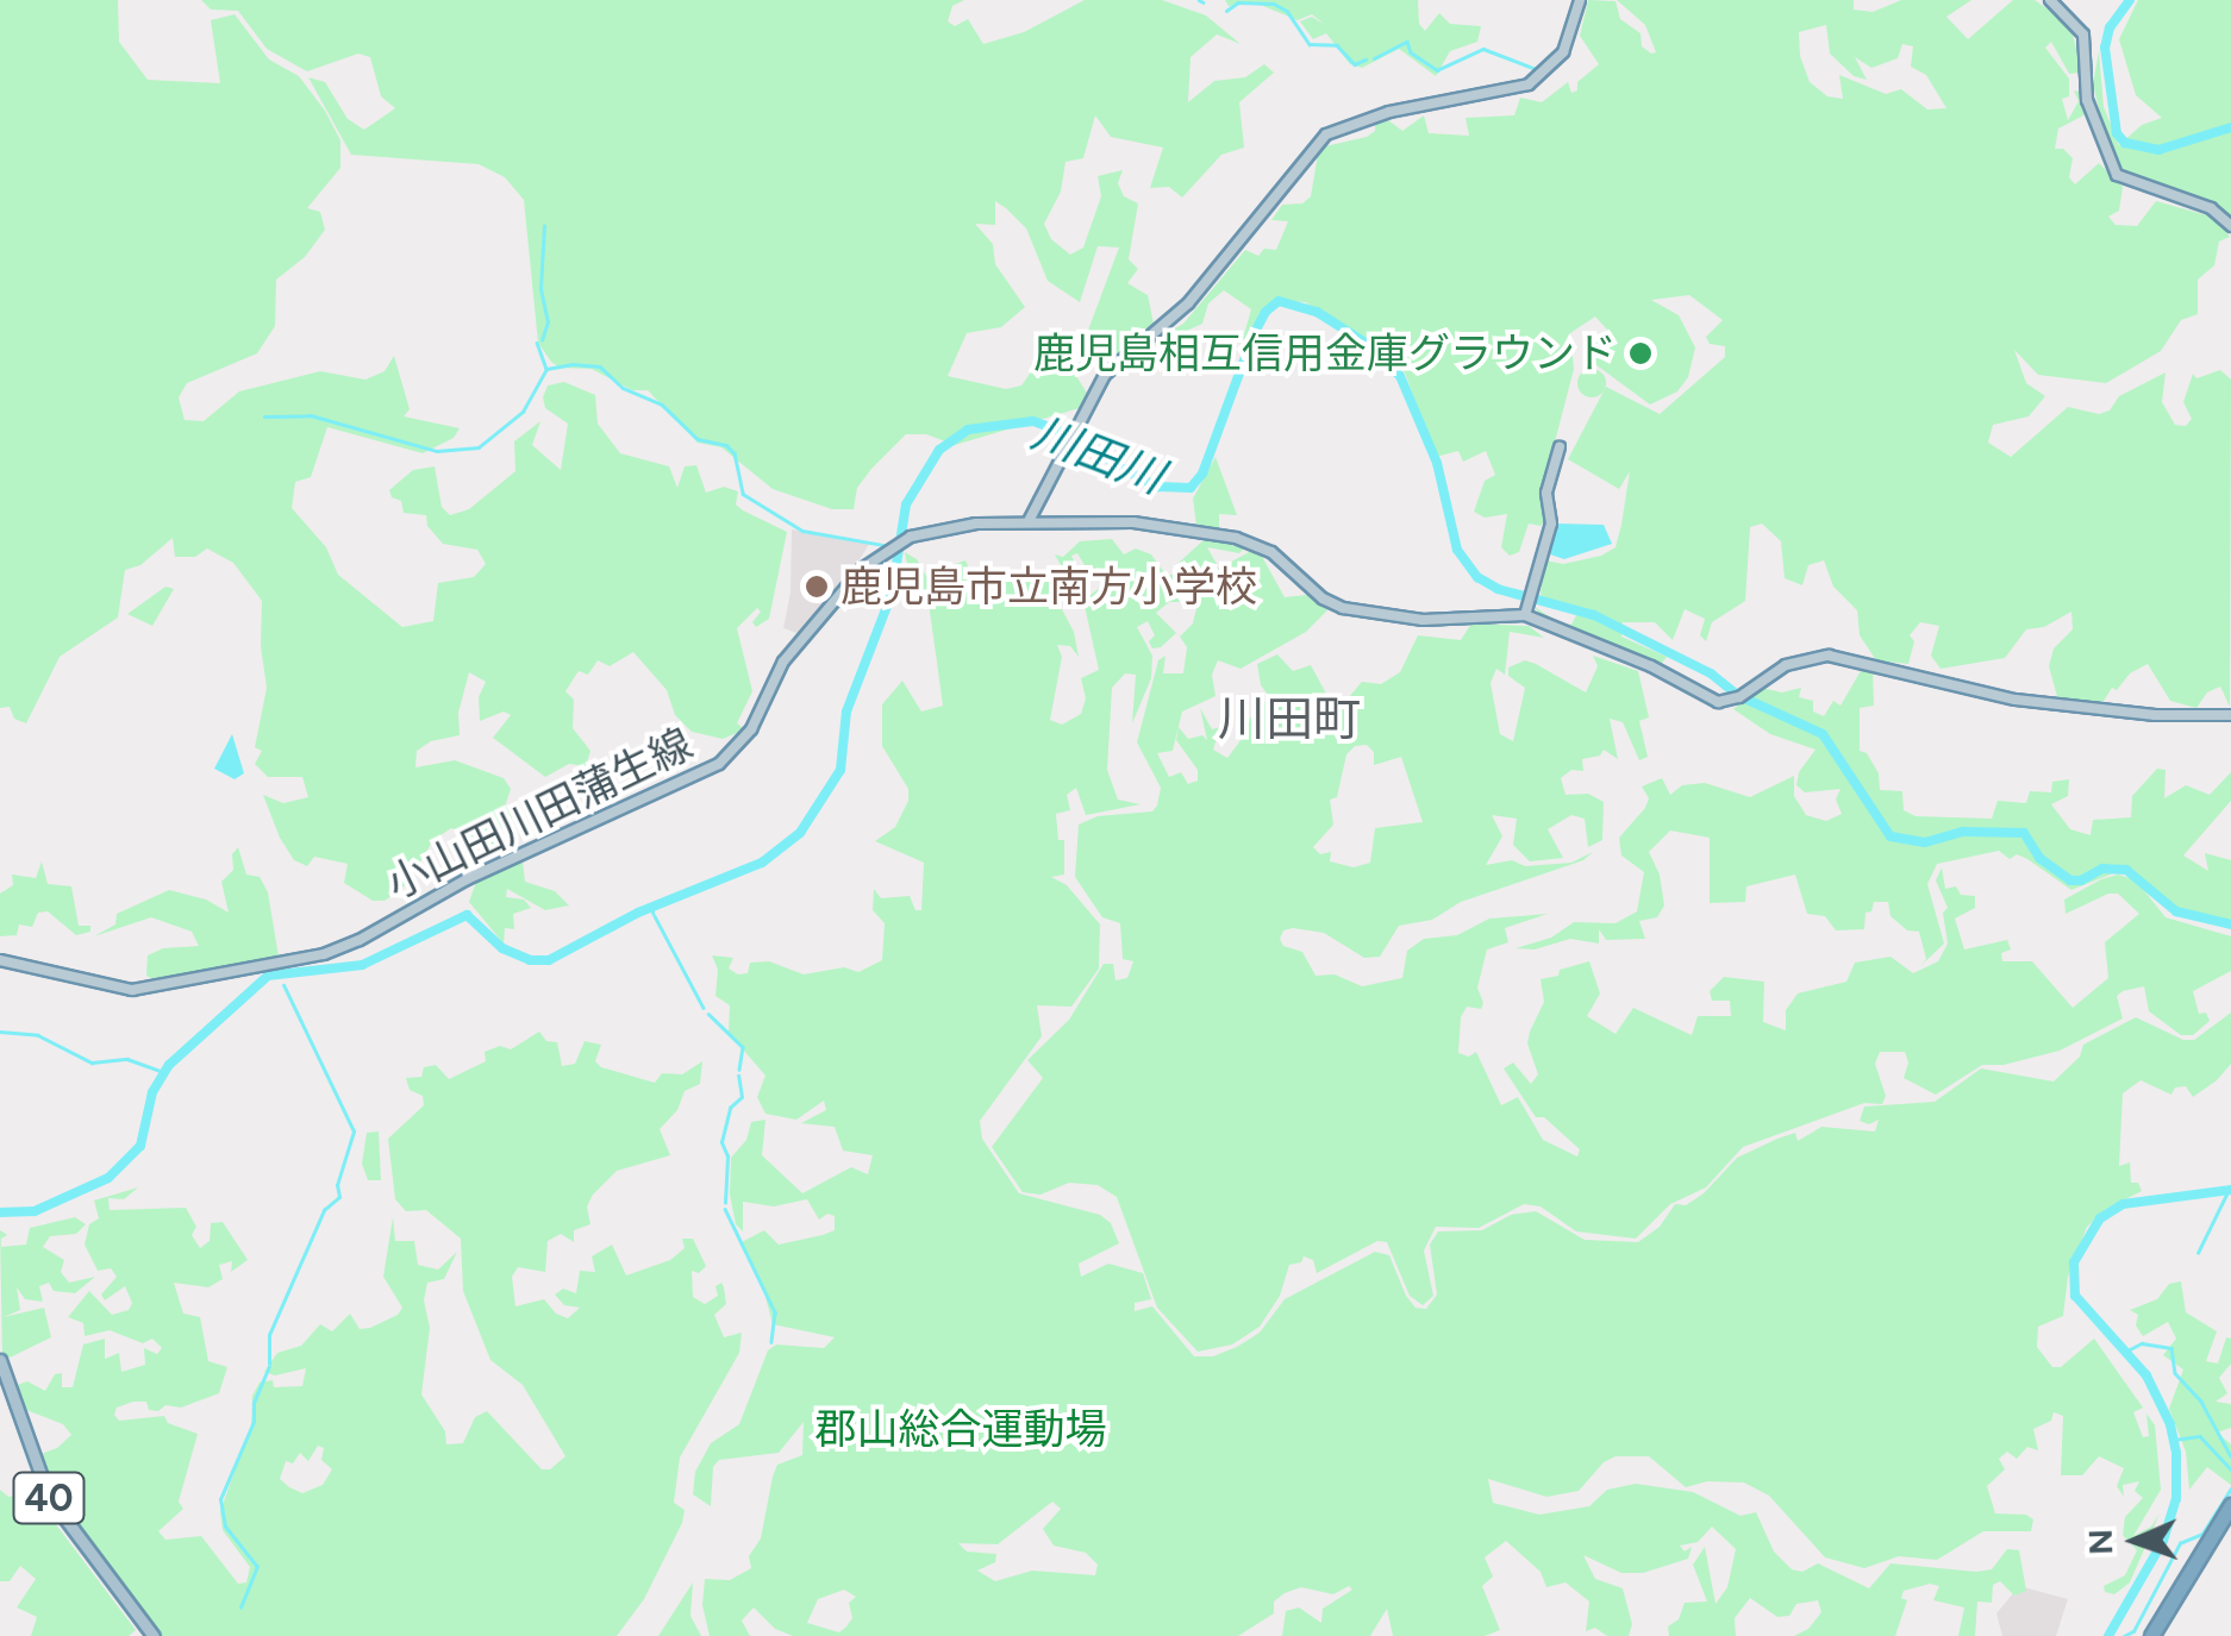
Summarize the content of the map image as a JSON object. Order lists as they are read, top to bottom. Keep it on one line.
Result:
{"streets":{"main road":["小山田川田蒲生線","40"]},"districts":["川田町"],"water":["川田川"],"parks":["郡山総合運動場"],"places":["鹿児島相互信用金庫グラウンド","鹿児島市立南方小学校"],"north":"left"}
